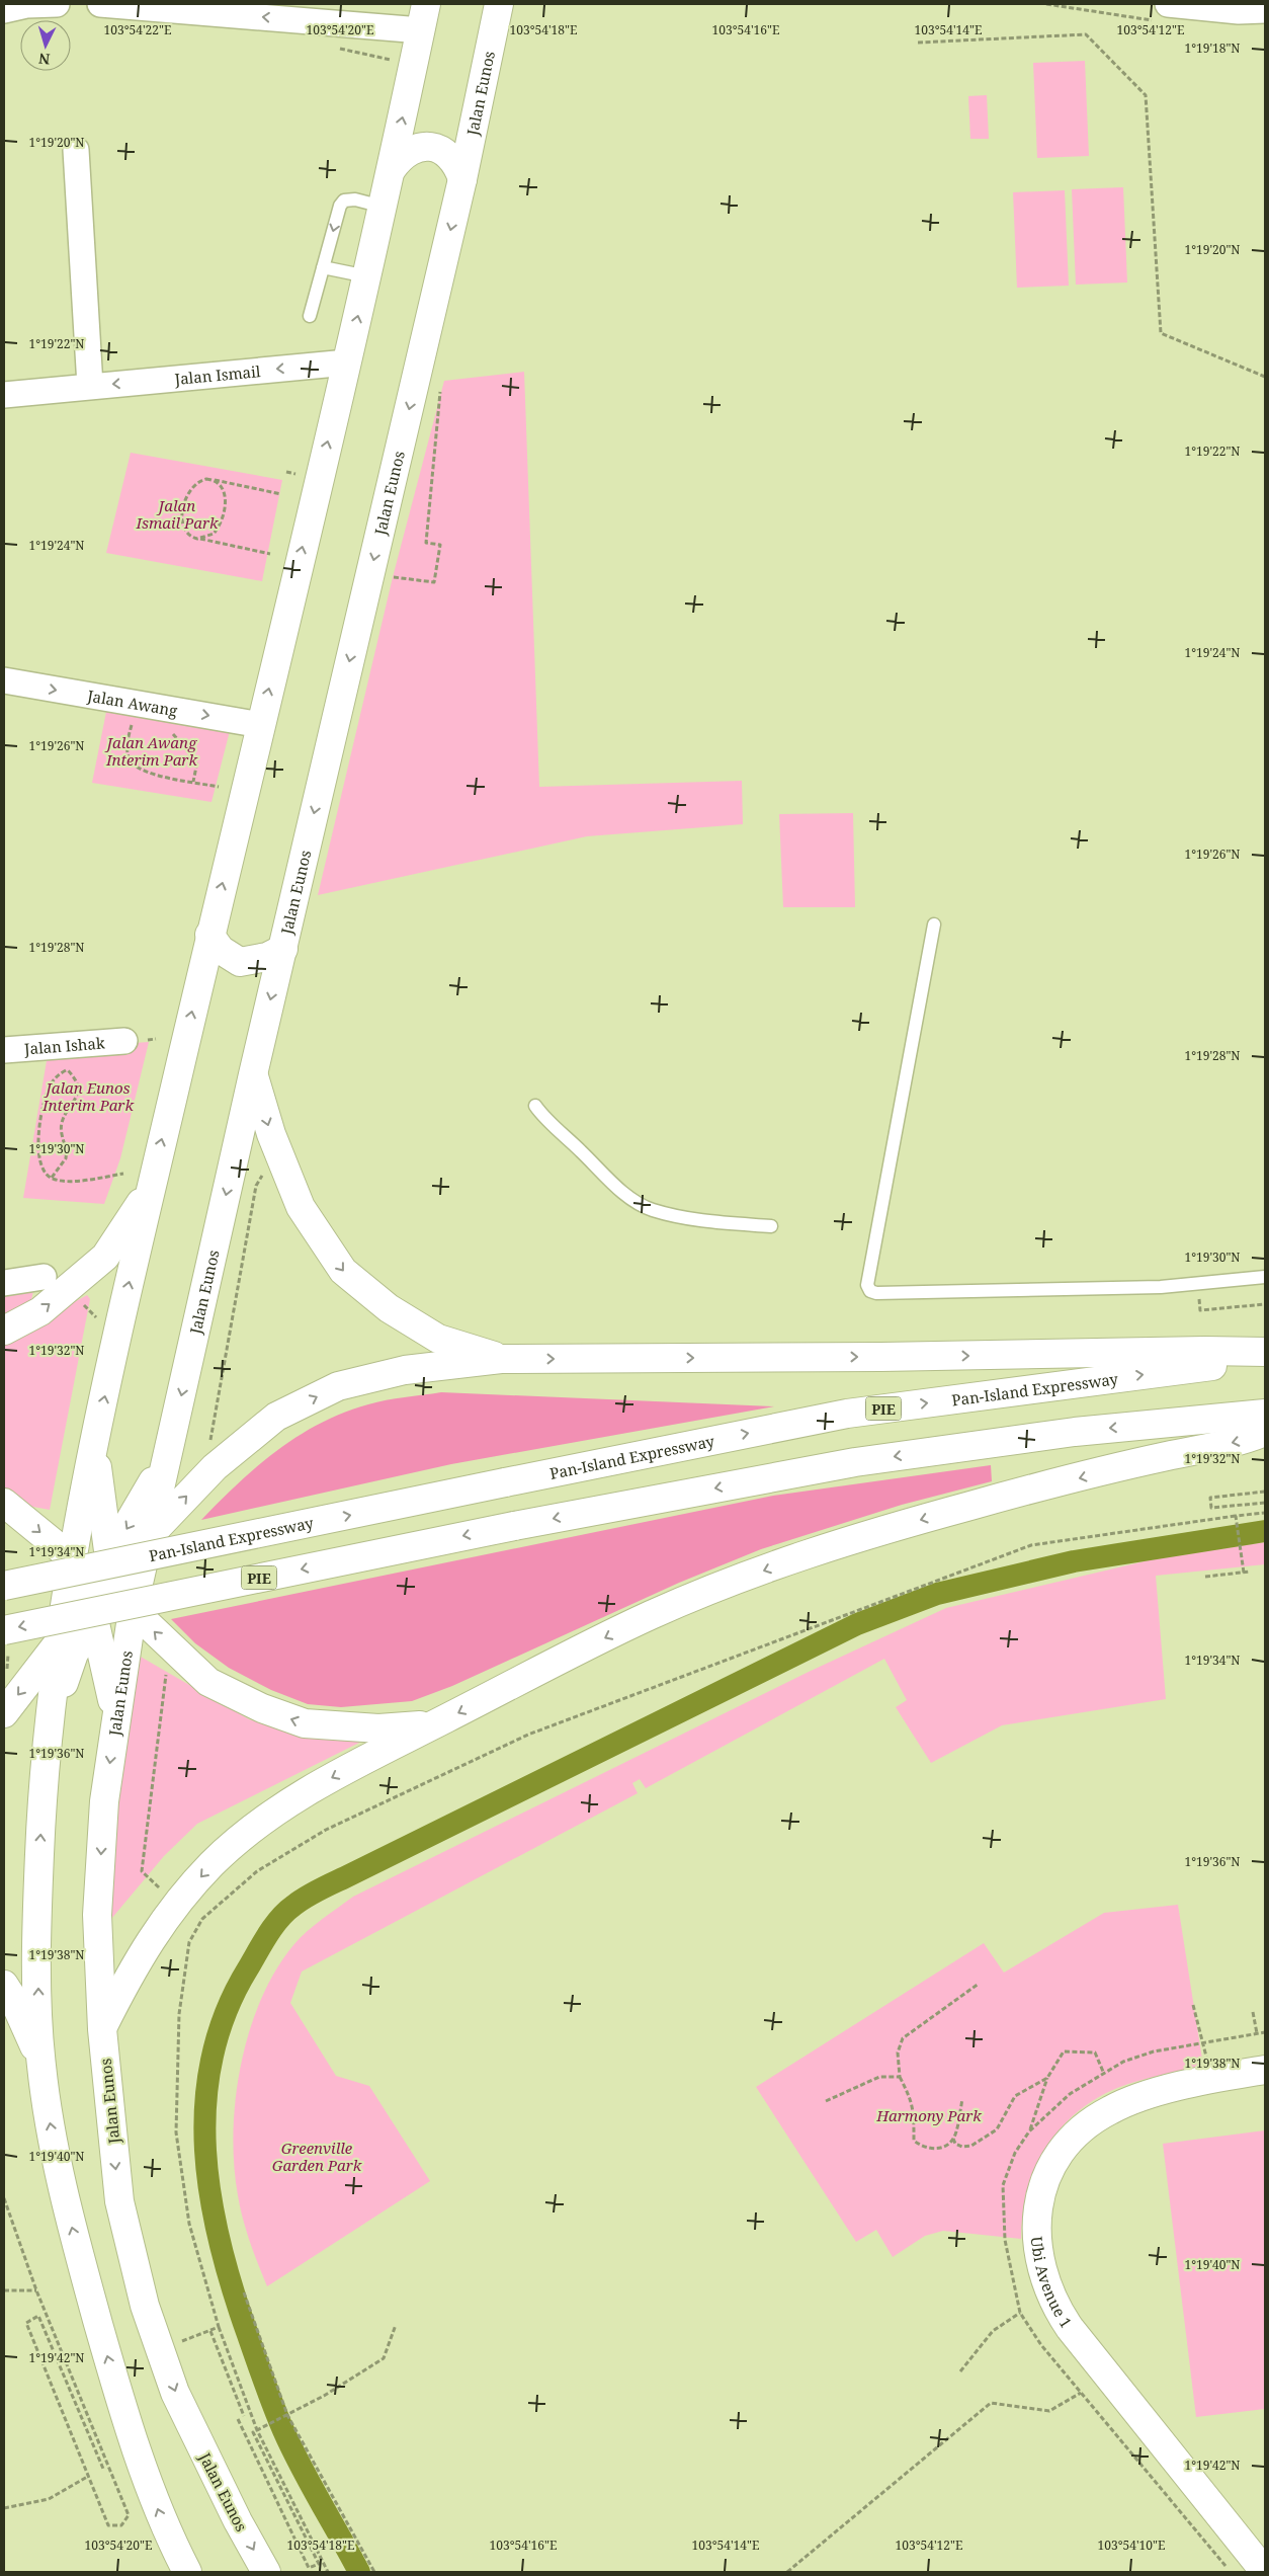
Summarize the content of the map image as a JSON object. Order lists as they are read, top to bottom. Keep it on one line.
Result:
{"streets":{"main road":["Jalan Eunos","Pan-Island Expressway","PIE","Ubi Avenue 1"],"street":["Jalan Ismail","Jalan Awang","Jalan Ishak"]},"one_way":["Jalan Ismail","Jalan Awang"],"parks":["Jalan Ismail Park","Jalan Awang Interim Park","Jalan Eunos Interim Park","Harmony Park","Greenville Garden Park"],"north":"bottom","coordinates":["103°54'22\"E","103°54'20\"E","103°54'18\"E","103°54'16\"E","103°54'14\"E","103°54'12\"E","1°19'18\"N","1°19'20\"N","1°19'22\"N","1°19'24\"N","1°19'26\"N","1°19'28\"N","1°19'30\"N","1°19'32\"N","1°19'34\"N","1°19'36\"N","1°19'38\"N","1°19'40\"N","1°19'42\"N","103°54'10\"E"]}
